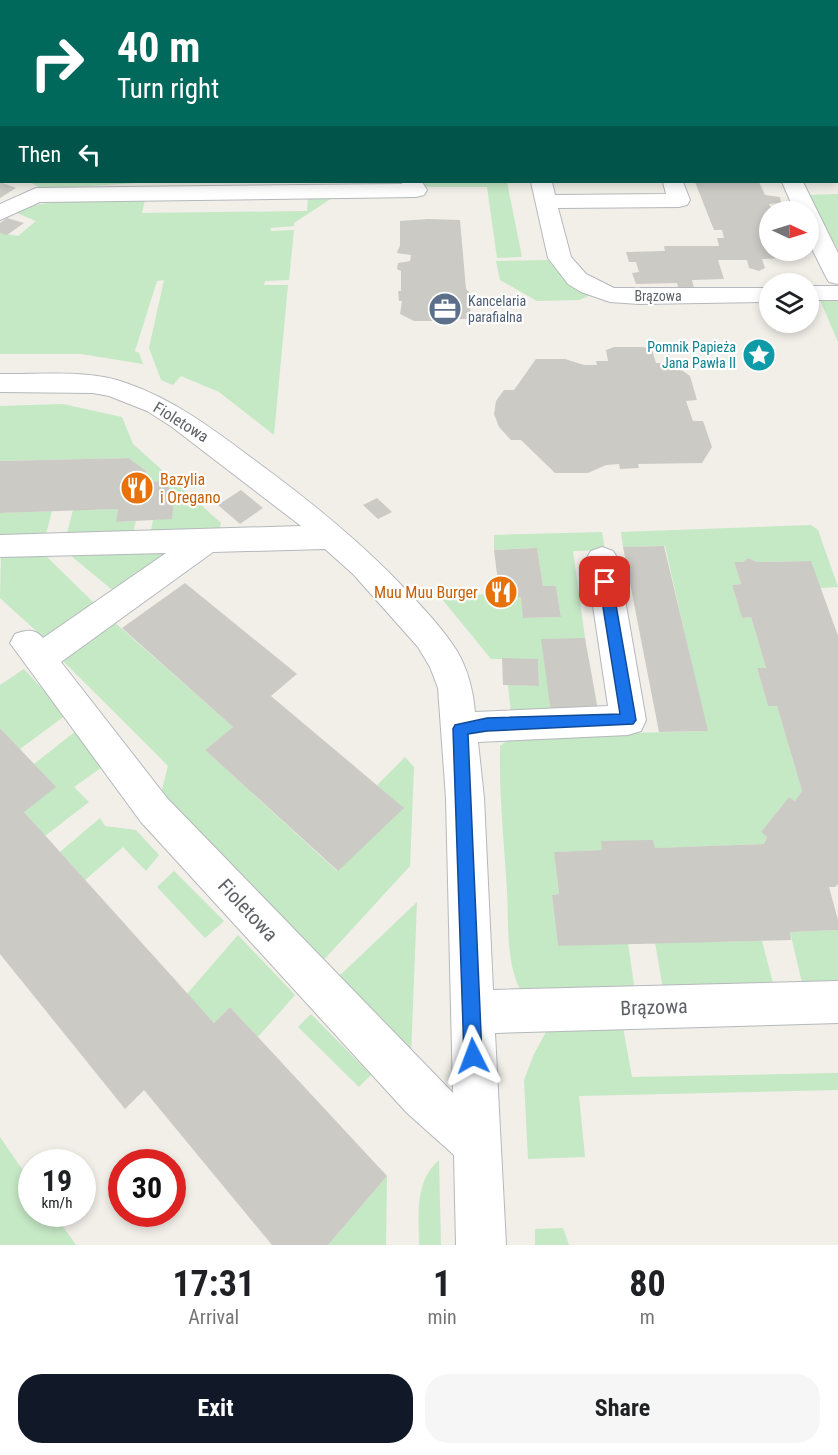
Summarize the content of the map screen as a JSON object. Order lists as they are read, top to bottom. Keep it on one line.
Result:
{"streets":{"street":["Brązowa","Fioletowa"]},"crossings":[["Brązowa","Fioletowa"]],"places":{"office":["Kancelaria parafialna"],"place":["Pomnik Papieża Jana Pawła II"],"restaurant":["Bazylia i Oregano","Muu Muu Burger"]},"north":"right","page":{"turn":["40 m","Turn right"],"then":"Then","speed":"19 km/h","limit":"30","eta":["17:31","Arrival","1","min","80","m"],"buttons":["Exit","Share"]}}
